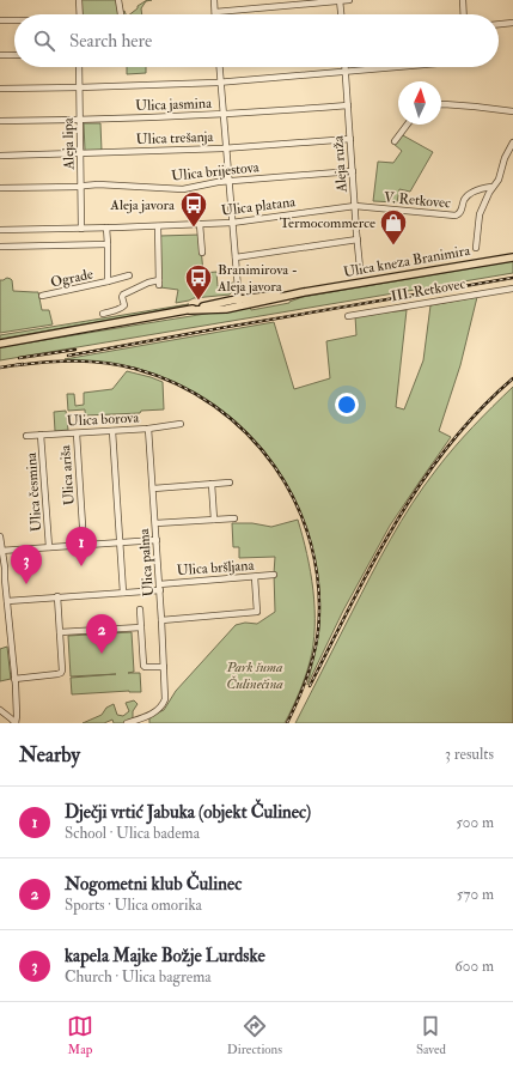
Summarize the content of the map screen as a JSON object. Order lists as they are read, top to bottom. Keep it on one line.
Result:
{"streets":{"main road":["Ulica kneza Branimira"],"street":["Ulica jasmina","Ulica trešanja","Aleja lipa","Aleja ruža","Ulica brijestova","V. Retkovec","Ulica platana","Ograde","III. Retkovec","Ulica borova","Ulica ariša","Ulica česmina","Ulica palma","Ulica bršljana"]},"crossings":[["Ulica jasmina","Aleja lipa"],["Ulica jasmina","Aleja ruža"],["Ulica trešanja","Aleja lipa"],["Ulica trešanja","Aleja ruža"],["Aleja lipa","Ulica brijestova"],["Aleja lipa","Ulica platana"],["Aleja ruža","Ulica brijestova"],["Aleja ruža","V. Retkovec"],["Aleja ruža","Ulica platana"],["V. Retkovec","Ulica platana"],["Ulica borova","Ulica ariša"],["Ulica borova","Ulica česmina"],["Ulica borova","Ulica palma"],["Ulica palma","Ulica bršljana"]],"parks":["Park šuma Čulinečina"],"places":{"bus stop":["Aleja javora","Branimirova - Aleja javora"],"shop":["Termocommerce"]},"north":"top","page":{"search":"Search here","pins":["1","3","2"],"heading":["Nearby","3 results"],"list":[{"mark":"1","name":"Dječji vrtić Jabuka (objekt Čulinec)","note":"School · Ulica badema","value":"500 m"},{"mark":"2","name":"Nogometni klub Čulinec","note":"Sports · Ulica omorika","value":"570 m"},{"mark":"3","name":"kapela Majke Božje Lurdske","note":"Church · Ulica bagrema","value":"600 m"}],"nav":["Map","Directions","Saved"]}}
